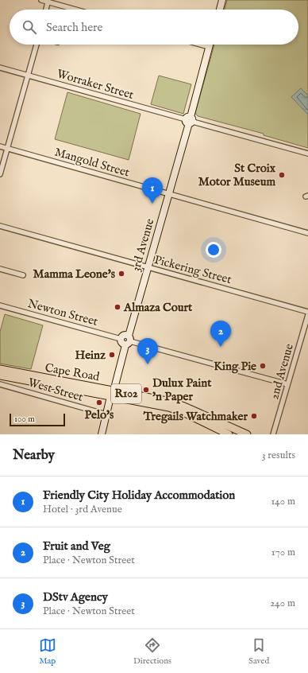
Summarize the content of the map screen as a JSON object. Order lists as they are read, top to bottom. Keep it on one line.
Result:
{"streets":{"main road":["Cape Road","R102"],"street":["Worraker Street","Mangold Street","3rd Avenue","Pickering Street","Newton Street","2nd Avenue","West Street"]},"crossings":[["Worraker Street","3rd Avenue"],["Mangold Street","3rd Avenue"],["3rd Avenue","Pickering Street"],["3rd Avenue","Cape Road"],["3rd Avenue","West Street"]],"places":["St Croix Motor Museum","Mamma Leone's","Almaza Court","Heinz","King Pie","Dulux Paint 'n Paper","Pelo's","Tregails Watchmaker"],"scale_bar":"100 m","page":{"search":"Search here","pins":["1","2","3"],"scale":"100 m","heading":["Nearby","3 results"],"list":[{"mark":"1","name":"Friendly City Holiday Accommodation","note":"Hotel · 3rd Avenue","value":"140 m"},{"mark":"2","name":"Fruit and Veg","note":"Place · Newton Street","value":"170 m"},{"mark":"3","name":"DStv Agency","note":"Place · Newton Street","value":"240 m"}],"nav":["Map","Directions","Saved"]}}
